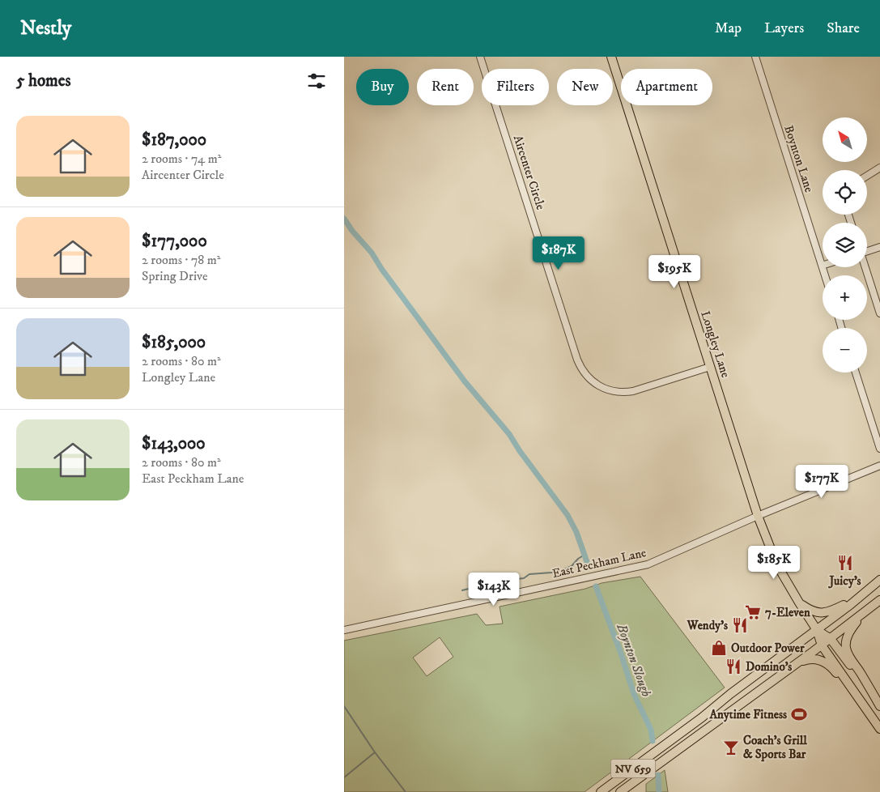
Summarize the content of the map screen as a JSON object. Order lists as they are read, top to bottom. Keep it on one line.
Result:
{"streets":{"main road":["Longley Lane","NV 659"],"street":["Boynton Lane","Aircenter Circle","East Peckham Lane"]},"crossings":[["Aircenter Circle","Longley Lane"],["Longley Lane","East Peckham Lane"],["Longley Lane","NV 659"]],"water":["Boynton Slough"],"places":{"restaurant":["Juicy's","Wendy's","Domino's"],"supermarket":["7-Eleven"],"shop":["Outdoor Power"],"sports":["Anytime Fitness"],"bar":["Coach's Grill & Sports Bar"]},"north":"top left","page":{"header":"Nestly","nav":["Map","Layers","Share"],"heading":"5 homes","chip":["Buy","Rent","Filters","New","Apartment"],"list":[{"name":"$187,000","note":"2 rooms · 74 m² · Aircenter Circle"},{"name":"$177,000","note":"2 rooms · 78 m² · Spring Drive"},{"name":"$185,000","note":"2 rooms · 80 m² · Longley Lane"},{"name":"$143,000","note":"2 rooms · 80 m² · East Peckham Lane"}],"map_buttons":["+","−"],"price":["$187K","$195K","$177K","$185K","$143K"]}}
